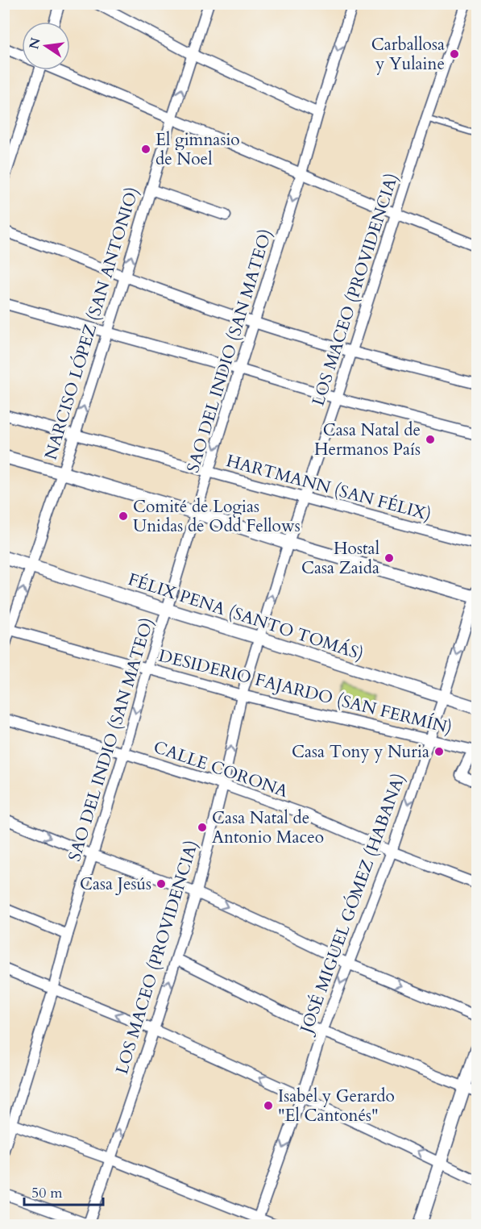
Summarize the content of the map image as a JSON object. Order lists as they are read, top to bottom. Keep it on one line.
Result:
{"streets":{"street":["LOS MACEO (PROVIDENCIA)","NARCISO LÓPEZ (SAN ANTONIO)","SAO DEL INDIO (SAN MATEO)","HARTMANN (SAN FÉLIX)","FÉLIX PENA (SANTO TOMÁS)","DESIDERIO FAJARDO (SAN FERMÍN)","CALLE CORONA","JOSÉ MIGUEL GÓMEZ (HABANA)"]},"crossings":[["LOS MACEO (PROVIDENCIA)","HARTMANN (SAN FÉLIX)"],["LOS MACEO (PROVIDENCIA)","FÉLIX PENA (SANTO TOMÁS)"],["LOS MACEO (PROVIDENCIA)","DESIDERIO FAJARDO (SAN FERMÍN)"],["LOS MACEO (PROVIDENCIA)","CALLE CORONA"],["NARCISO LÓPEZ (SAN ANTONIO)","HARTMANN (SAN FÉLIX)"],["NARCISO LÓPEZ (SAN ANTONIO)","FÉLIX PENA (SANTO TOMÁS)"],["NARCISO LÓPEZ (SAN ANTONIO)","DESIDERIO FAJARDO (SAN FERMÍN)"],["SAO DEL INDIO (SAN MATEO)","HARTMANN (SAN FÉLIX)"],["SAO DEL INDIO (SAN MATEO)","FÉLIX PENA (SANTO TOMÁS)"],["SAO DEL INDIO (SAN MATEO)","DESIDERIO FAJARDO (SAN FERMÍN)"],["SAO DEL INDIO (SAN MATEO)","CALLE CORONA"],["FÉLIX PENA (SANTO TOMÁS)","JOSÉ MIGUEL GÓMEZ (HABANA)"],["DESIDERIO FAJARDO (SAN FERMÍN)","JOSÉ MIGUEL GÓMEZ (HABANA)"],["CALLE CORONA","JOSÉ MIGUEL GÓMEZ (HABANA)"]],"one_way":["NARCISO LÓPEZ (SAN ANTONIO)","SAO DEL INDIO (SAN MATEO)","JOSÉ MIGUEL GÓMEZ (HABANA)"],"places":["Carballosa y Yulaine","El gimnasio de Noel","Casa Natal de Hermanos País","Comité de Logias Unidas de Odd Fellows","Hostal Casa Zaida","Casa Tony y Nuria","Casa Natal de Antonio Maceo","Casa Jesús","Isabel y Gerardo \"El Cantonés\""],"scale_bar":"50 m","north":"left"}
